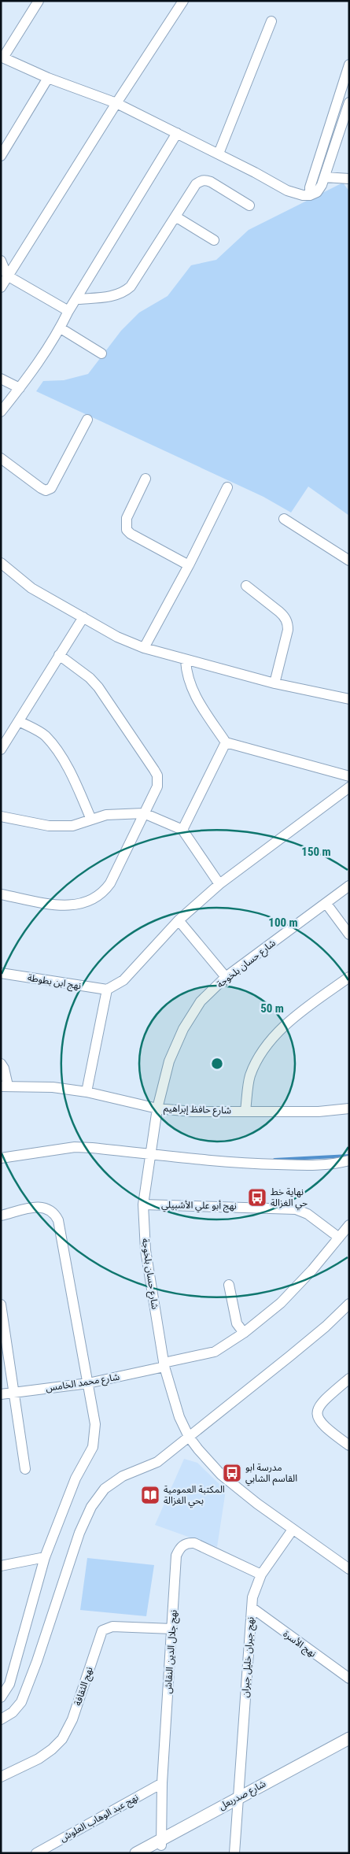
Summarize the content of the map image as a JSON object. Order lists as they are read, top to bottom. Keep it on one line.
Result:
{"streets":{"street":["شارع حسان بلخوجة","نهج ابن بطوطة","شارع حافظ إبراهيم","نهج أبو علي الأشبيلي","شارع محمد الخامس","نهج الأسرة","نهج جلال الدين النقاش","نهج جبران خليل جبران","نهج الثقافة","شارع صدربعل","نهج عبد الوهاب العلوش"]},"crossings":[["شارع حسان بلخوجة","شارع حافظ إبراهيم"],["شارع حسان بلخوجة","نهج أبو علي الأشبيلي"],["شارع حسان بلخوجة","شارع محمد الخامس"],["شارع حسان بلخوجة","نهج جبران خليل جبران"],["نهج أبو علي الأشبيلي","شارع محمد الخامس"],["نهج الأسرة","نهج جبران خليل جبران"],["نهج جلال الدين النقاش","نهج جبران خليل جبران"],["نهج جلال الدين النقاش","نهج الثقافة"],["نهج جلال الدين النقاش","شارع صدربعل"],["نهج جلال الدين النقاش","نهج عبد الوهاب العلوش"],["نهج جبران خليل جبران","شارع صدربعل"]],"places":{"bus stop":["نهاية خط حي الغزالة","مدرسة ابو القاسم الشابي"],"library":["المكتبة العمومية بحي الغزالة"]},"rings":["150 m","100 m","50 m"]}
